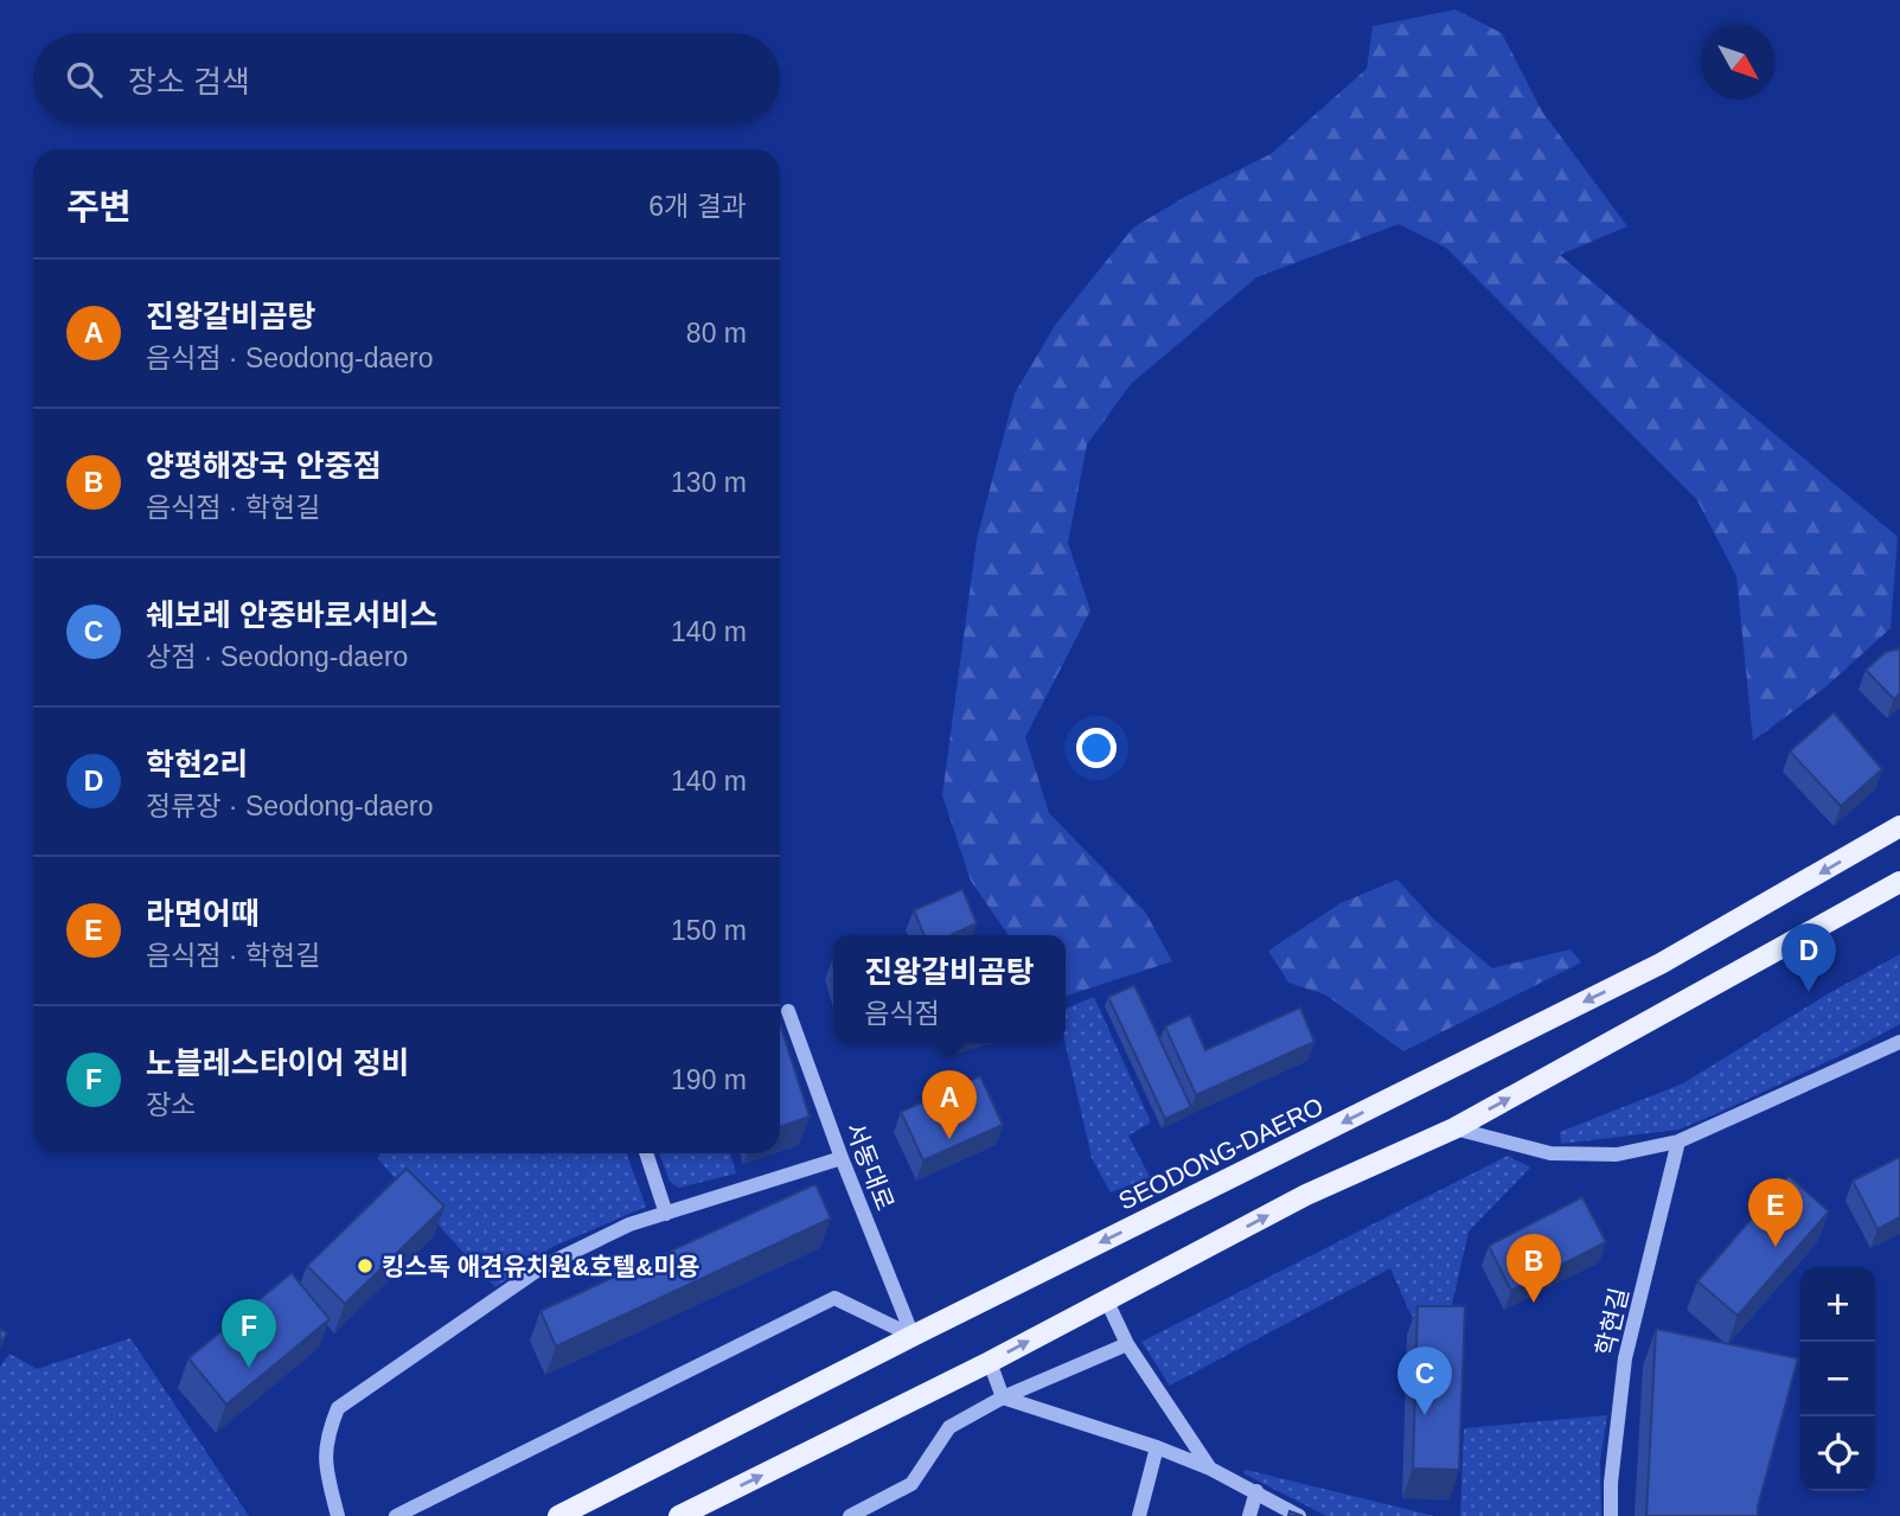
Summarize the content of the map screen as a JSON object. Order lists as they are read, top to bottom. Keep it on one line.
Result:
{"streets":{"main road":["SEODONG-DAERO"],"street":["서동대로","학현길"]},"crossings":[["SEODONG-DAERO","서동대로"]],"places":["킹스독 애견유치원&호텔&미용"],"north":"bottom right","page":{"search":"장소 검색","heading":["주변","6개 결과"],"list":[{"mark":"A","name":"진왕갈비곰탕","note":"음식점 · Seodong-daero","value":"80 m"},{"mark":"B","name":"양평해장국 안중점","note":"음식점 · 학현길","value":"130 m"},{"mark":"C","name":"쉐보레 안중바로서비스","note":"상점 · Seodong-daero","value":"140 m"},{"mark":"D","name":"학현2리","note":"정류장 · Seodong-daero","value":"140 m"},{"mark":"E","name":"라면어때","note":"음식점 · 학현길","value":"150 m"},{"mark":"F","name":"노블레스타이어 정비","note":"장소","value":"190 m"}],"pins":["D","A","E","B","F","C"],"popup":["진왕갈비곰탕","음식점"],"map_buttons":["+","−"]}}
